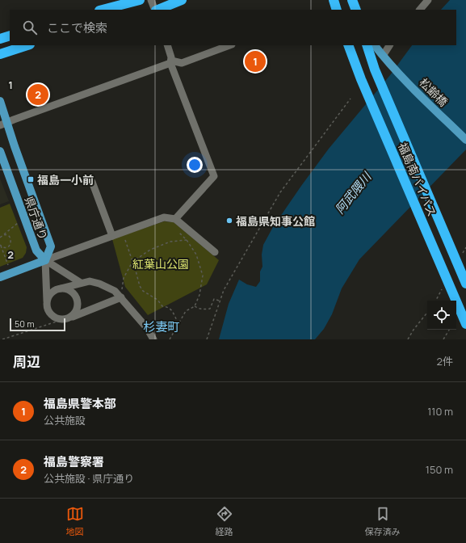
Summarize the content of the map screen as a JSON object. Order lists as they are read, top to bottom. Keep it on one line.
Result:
{"streets":{"highway":["福島南バイパス"],"main road":["松齢橋","県庁通り"]},"districts":["杉妻町"],"water":["阿武隈川"],"parks":["紅葉山公園"],"places":{"transit":["福島一小前"],"other":["福島県知事公館"]},"scale_bar":"50 m","page":{"search":"ここで検索","pins":["1","2"],"scale":"50 m","heading":["周辺","2件"],"list":[{"mark":"1","name":"福島県警本部","note":"公共施設","value":"110 m"},{"mark":"2","name":"福島警察署","note":"公共施設 · 県庁通り","value":"150 m"}],"nav":["地図","経路","保存済み"]},"grid":{"rows":["1","2"]}}
